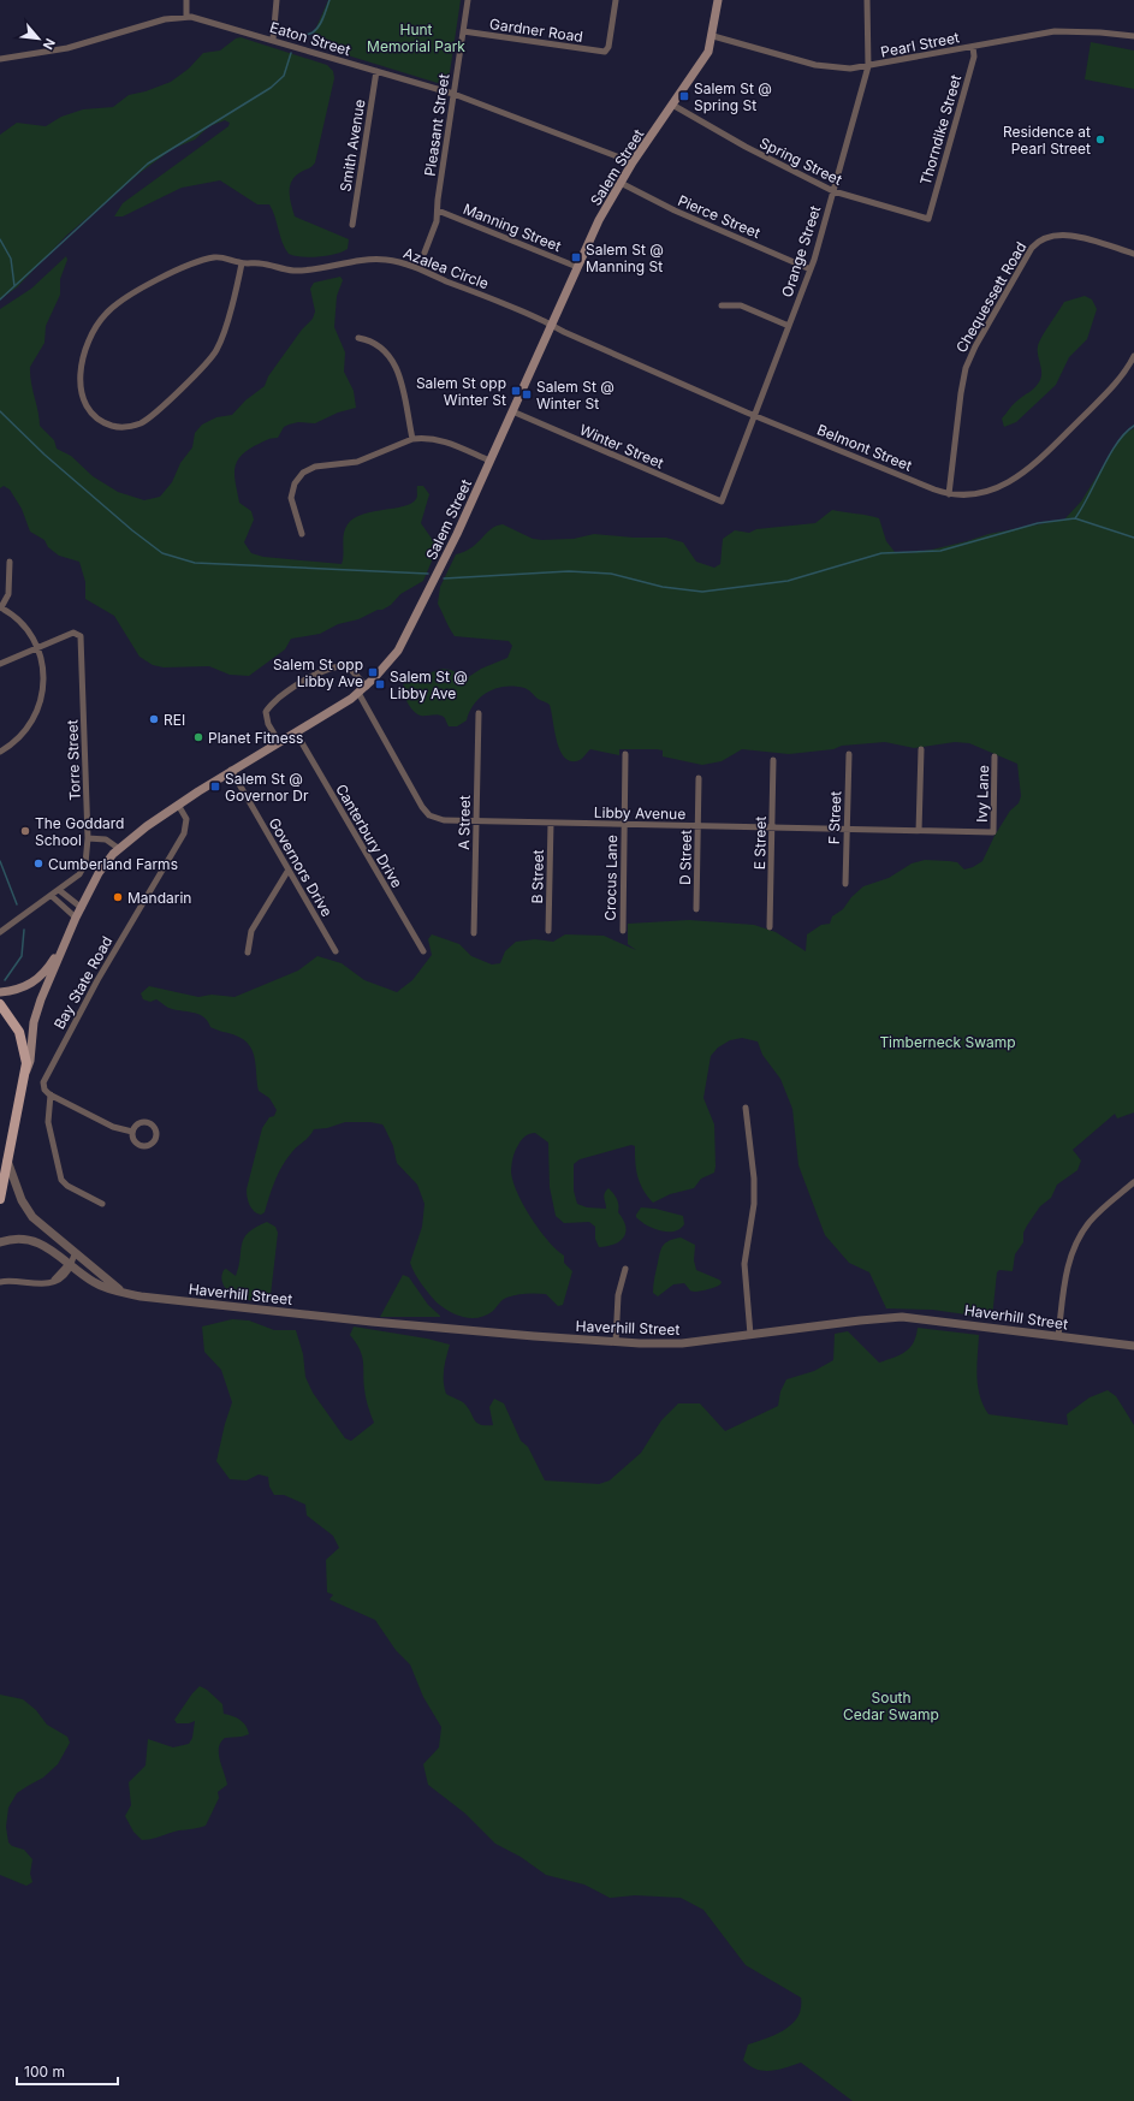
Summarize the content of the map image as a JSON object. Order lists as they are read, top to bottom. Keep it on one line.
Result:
{"streets":{"main road":["Salem Street"],"street":["Gardner Road","Eaton Street","Pearl Street","Pleasant Street","Thorndike Street","Smith Avenue","Spring Street","Pierce Street","Manning Street","Orange Street","Azalea Circle","Chequessett Road","Winter Street","Belmont Street","Torre Street","Ivy Lane","Libby Avenue","F Street","A Street","Canterbury Drive","E Street","D Street","Governors Drive","B Street","Crocus Lane","Bay State Road","Haverhill Street"]},"crossings":[["Gardner Road","Pleasant Street"],["Eaton Street","Pleasant Street"],["Eaton Street","Smith Avenue"],["Eaton Street","Salem Street"],["Pearl Street","Thorndike Street"],["Pearl Street","Salem Street"],["Pearl Street","Orange Street"],["Pleasant Street","Manning Street"],["Thorndike Street","Spring Street"],["Spring Street","Salem Street"],["Spring Street","Orange Street"],["Salem Street","Pierce Street"],["Salem Street","Manning Street"],["Salem Street","Azalea Circle"],["Salem Street","Winter Street"],["Salem Street","Belmont Street"],["Salem Street","Libby Avenue"],["Salem Street","Canterbury Drive"],["Salem Street","Governors Drive"],["Salem Street","Bay State Road"],["Pierce Street","Orange Street"],["Orange Street","Winter Street"],["Orange Street","Belmont Street"],["Azalea Circle","Belmont Street"],["Chequessett Road","Belmont Street"],["Ivy Lane","Libby Avenue"],["Libby Avenue","F Street"],["Libby Avenue","A Street"],["Libby Avenue","E Street"],["Libby Avenue","D Street"],["Libby Avenue","B Street"],["Libby Avenue","Crocus Lane"]],"parks":["Hunt Memorial Park","Timberneck Swamp","South Cedar Swamp"],"places":{"transit":["Salem St @ Spring St","Salem St @ Manning St","Salem St opp Winter St","Salem St @ Winter St","Salem St opp Libby Ave","Salem St @ Libby Ave","Salem St @ Governor Dr"],"other":["Residence at Pearl Street","REI","Planet Fitness","The Goddard School","Cumberland Farms","Mandarin"]},"scale_bar":"100 m","north":"bottom right"}
